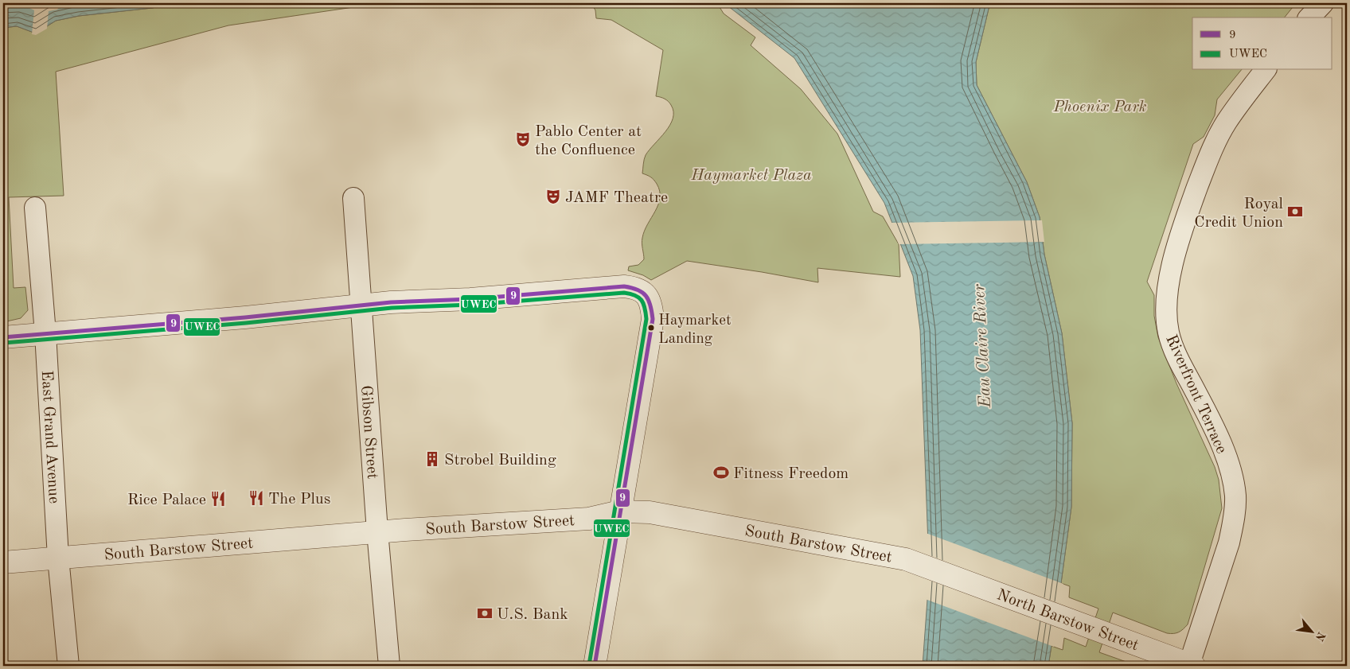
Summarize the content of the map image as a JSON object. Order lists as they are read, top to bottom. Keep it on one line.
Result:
{"streets":{"street":["Riverfront Terrace","Gibson Street","East Grand Avenue","South Barstow Street","North Barstow Street"]},"crossings":[["Riverfront Terrace","North Barstow Street"],["Gibson Street","South Barstow Street"],["East Grand Avenue","South Barstow Street"],["South Barstow Street","North Barstow Street"]],"water":["Eau Claire River"],"parks":["Phoenix Park","Haymarket Plaza"],"places":{"theatre":["Pablo Center at the Confluence","JAMF Theatre"],"bank":["Royal Credit Union","U.S. Bank"],"other":["Haymarket Landing"],"building":["Strobel Building"],"sports":["Fitness Freedom"],"restaurant":["The Plus","Rice Palace"]},"lines":["transit line 9","transit line UWEC"],"legend":["9","UWEC"],"north":"bottom right"}
